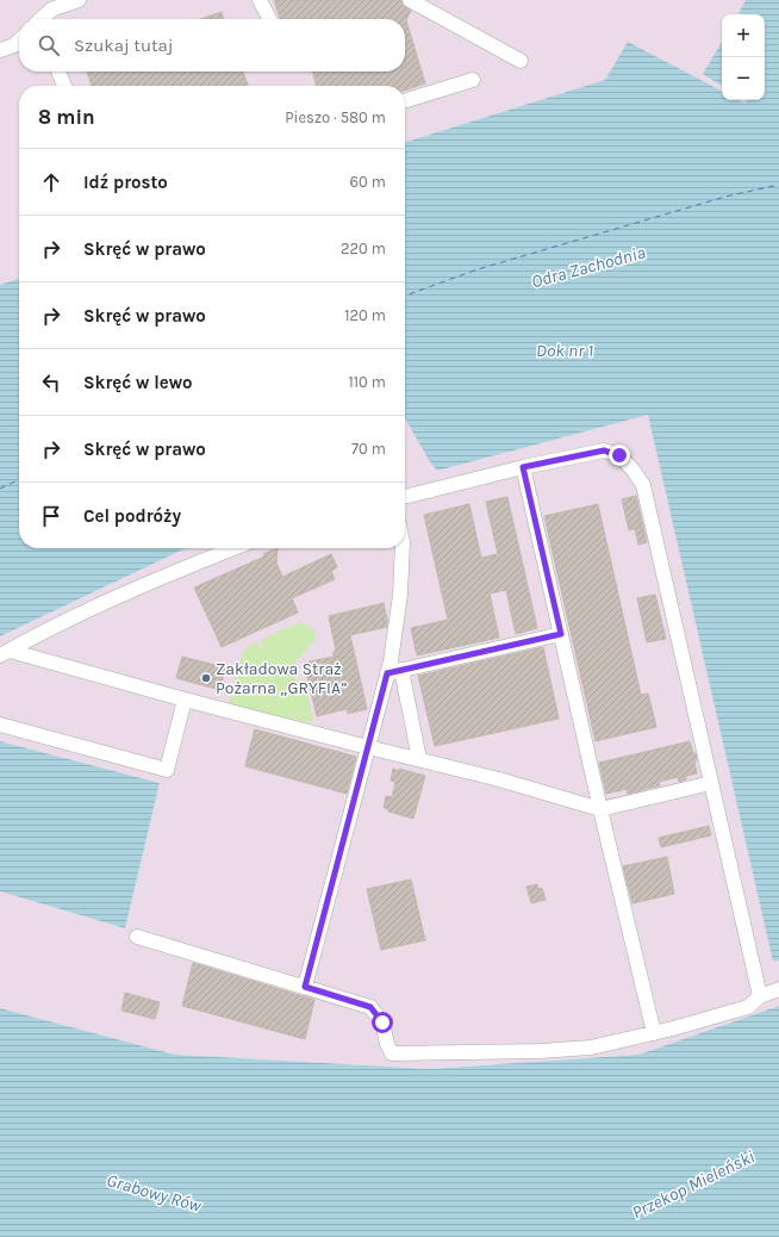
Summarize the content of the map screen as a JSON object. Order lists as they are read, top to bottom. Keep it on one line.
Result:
{"water":["Odra Zachodnia","Dok nr 1","Przekop Mieleński","Grabowy Rów"],"places":["Zakładowa Straż Pożarna „GRYFIA”"],"page":{"map_buttons":["+","−"],"search":"Szukaj tutaj","heading":["8 min","Pieszo · 580 m"],"list":[["Idź prosto","60 m"],["Skręć w prawo","220 m"],["Skręć w prawo","120 m"],["Skręć w lewo","110 m"],["Skręć w prawo","70 m"],"Cel podróży"]}}
